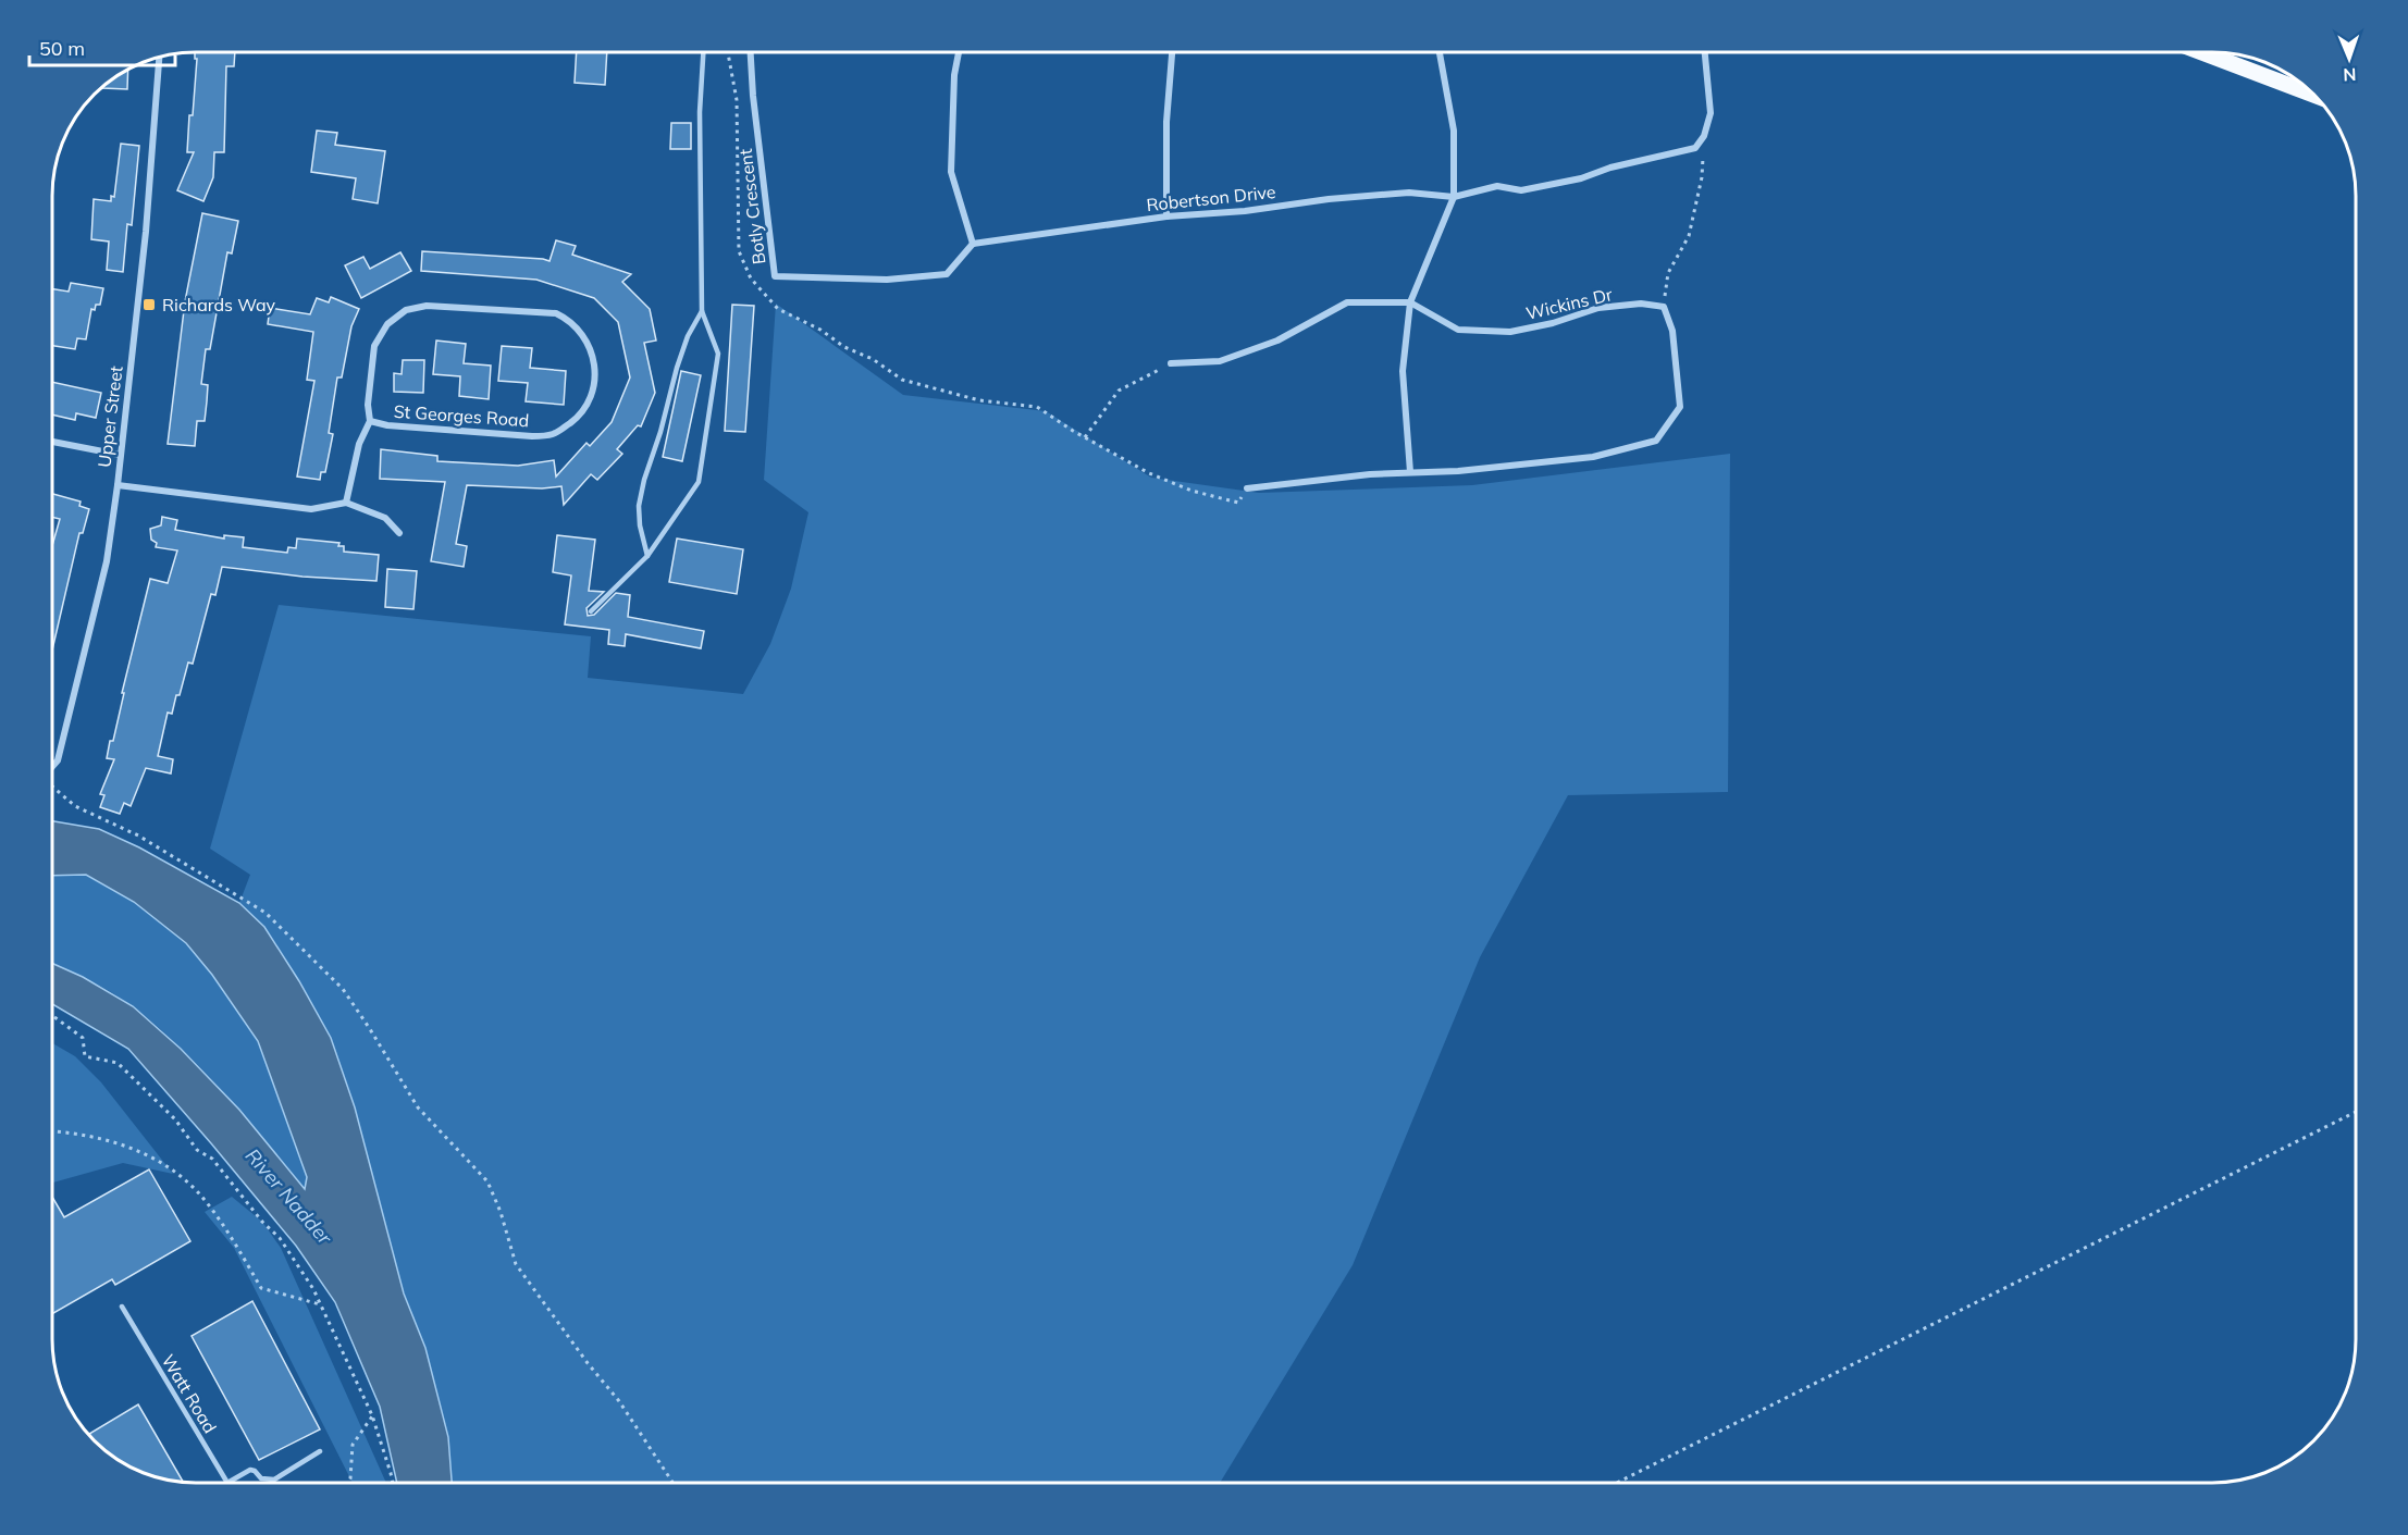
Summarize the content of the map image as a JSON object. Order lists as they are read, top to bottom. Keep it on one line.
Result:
{"streets":{"street":["Robertson Drive","Botly Crescent","Wickins Dr","St Georges Road","Upper Street"],"lane":["Watt Road"]},"crossings":[["Robertson Drive","Botly Crescent"]],"water":["River Nadder"],"places":{"transit":["Richards Way"]},"scale_bar":"50 m","north":"bottom"}
